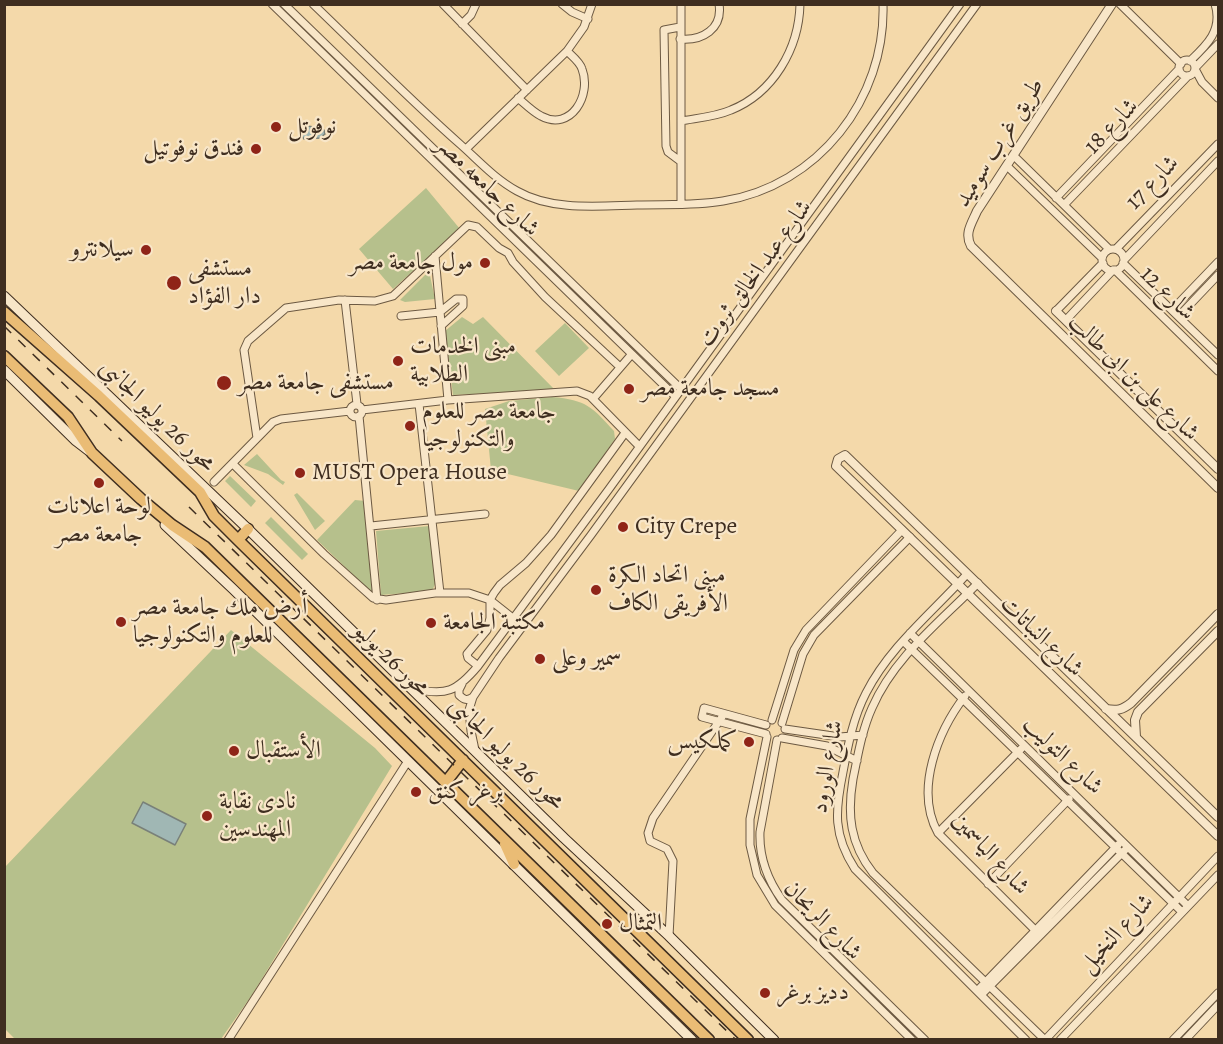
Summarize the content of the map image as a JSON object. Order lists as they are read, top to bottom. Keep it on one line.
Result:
{"streets":{"highway":["محور 26 يوليو"],"main road":["محور 26 يوليو الجانبى"],"street":["شارع 18","طريق غرب سوميد","شارع 17","شارع جامعه مصر","شارع عبد الخالق ثروت","شارع 12","شارع على بن ابى طالب","شارع النباتات","شارع التوليب","شارع الورود","شارع الياسمين","شارع الريحان","شارع النخيل"]},"crossings":[["طريق غرب سوميد","شارع على بن ابى طالب"],["شارع 17","شارع 12"],["شارع جامعه مصر","شارع عبد الخالق ثروت"],["شارع عبد الخالق ثروت","محور 26 يوليو الجانبى"],["محور 26 يوليو الجانبى","محور 26 يوليو"],["شارع النباتات","شارع الورود"],["شارع التوليب","شارع الورود"],["شارع التوليب","شارع الياسمين"],["شارع التوليب","شارع النخيل"],["شارع الورود","شارع النخيل"]],"places":["نوفوتل","فندق نوفوتيل","سيلانترو","مول جامعة مصر","مستشفى دار الفؤاد","مبنى الخدمات الطلابية","مستشفى جامعة مصر","مسجد جامعة مصر","جامعة مصر للعلوم والتكنولوجيا","MUST Opera House","لوحة اعلانات جامعة مصر","City Crepe","مبنى اتحاد الكرة الأفريقى الكاف","أرض ملك جامعة مصر للعلوم والتكنولوجيا","مكتبة الجامعة","سمير وعلى","كملكيس","الأستقبال","برغر كنق","نادى نقابة المهندسين","التمثال","دديز برغر"]}
